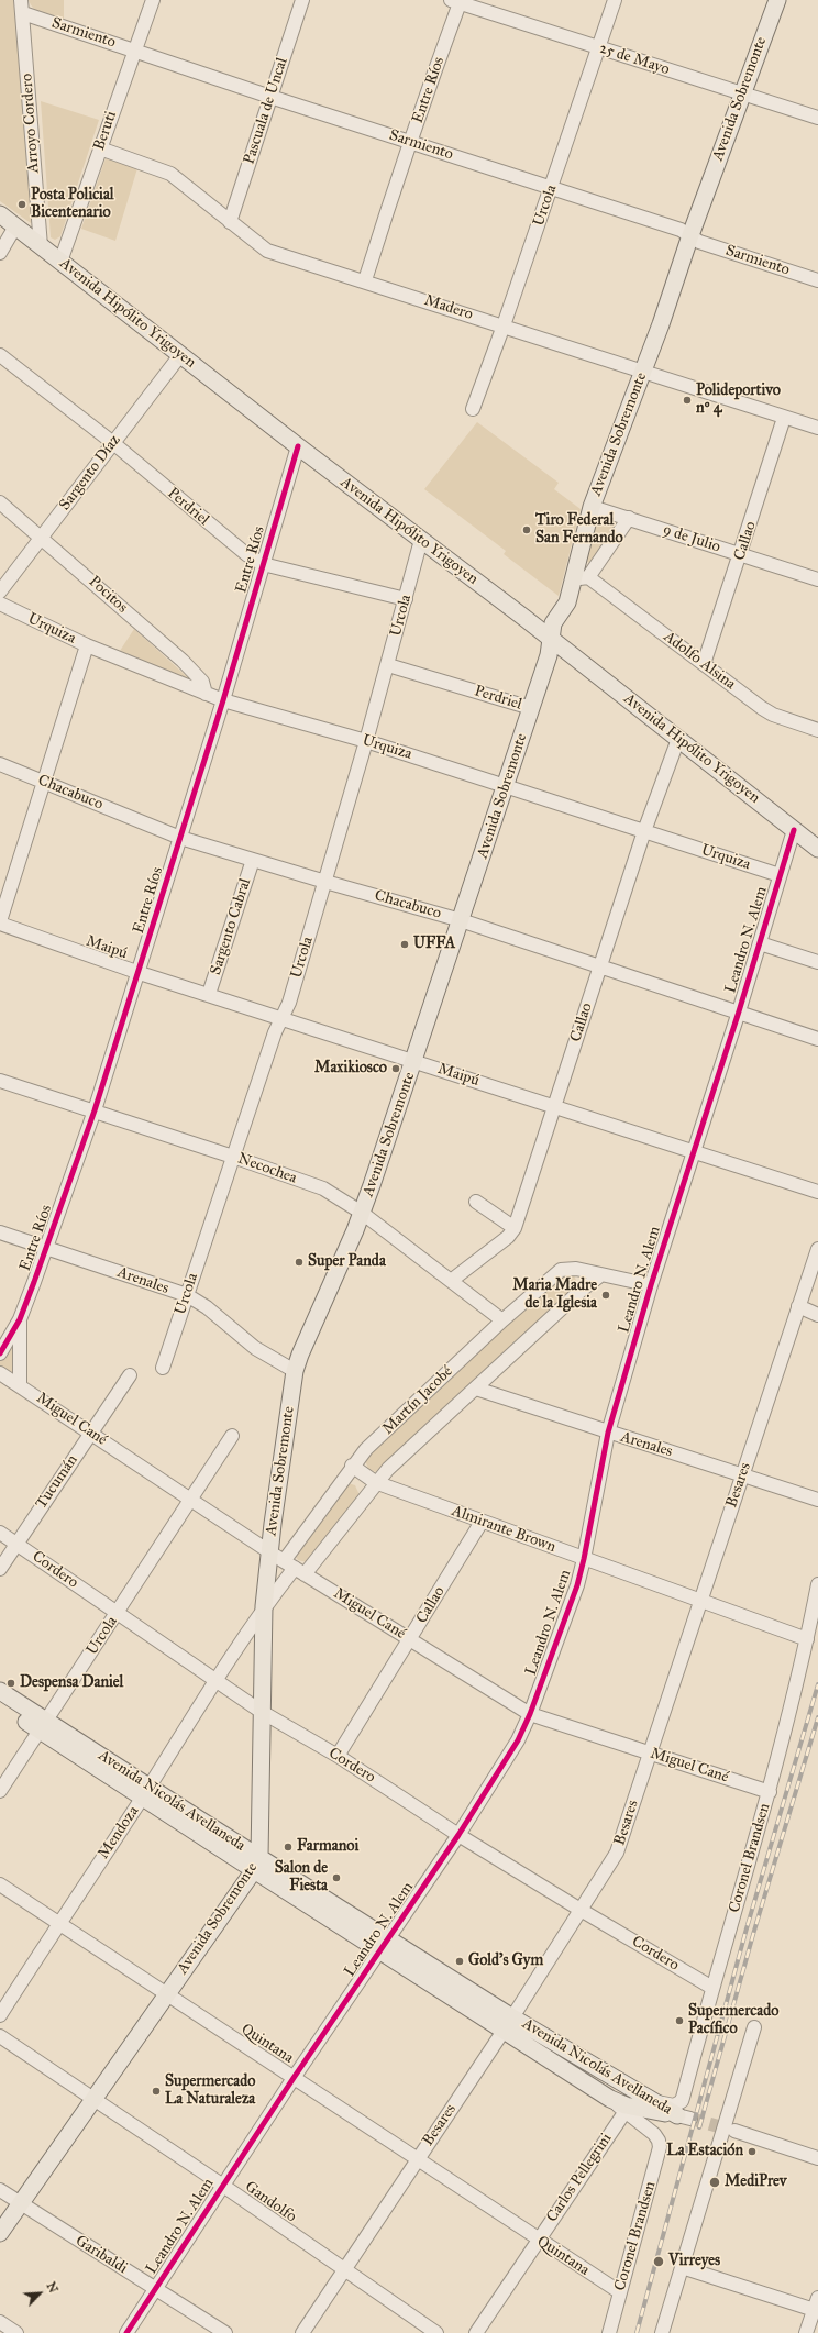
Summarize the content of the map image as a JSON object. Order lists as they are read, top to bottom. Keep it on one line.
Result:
{"streets":{"main road":["Avenida Sobremonte","Avenida Hipólito Yrigoyen","Avenida Nicolás Avellaneda"],"street":["Sarmiento","25 de Mayo","Entre Ríos","Pascuala de Uncal","Arroyo Cordero","Beruti","Urcola","Madero","Sargento Díaz","Perdriel","9 de Julio","Callao","Pocitos","Urquiza","Adolfo Alsina","Chacabuco","Sargento Cabral","Leandro N. Alem","Maipú","Necochea","Arenales","Martín Jacobé","Miguel Cané","Tucumán","Besares","Almirante Brown","Cordero","Mendoza","Coronel Brandsen","Quintana","Carlos Pellegrini","Gandolfo","Garibaldi"]},"crossings":[["Sarmiento","Entre Ríos"],["Sarmiento","Avenida Sobremonte"],["Sarmiento","Pascuala de Uncal"],["Sarmiento","Arroyo Cordero"],["Sarmiento","Beruti"],["Sarmiento","Urcola"],["25 de Mayo","Entre Ríos"],["25 de Mayo","Avenida Sobremonte"],["25 de Mayo","Urcola"],["Entre Ríos","Madero"],["Entre Ríos","Avenida Hipólito Yrigoyen"],["Entre Ríos","Perdriel"],["Entre Ríos","Urquiza"],["Entre Ríos","Chacabuco"],["Entre Ríos","Maipú"],["Entre Ríos","Necochea"],["Entre Ríos","Arenales"],["Entre Ríos","Miguel Cané"],["Avenida Sobremonte","Madero"],["Avenida Sobremonte","Avenida Hipólito Yrigoyen"],["Avenida Sobremonte","Perdriel"],["Avenida Sobremonte","9 de Julio"],["Avenida Sobremonte","Urquiza"],["Avenida Sobremonte","Adolfo Alsina"],["Avenida Sobremonte","Chacabuco"],["Avenida Sobremonte","Maipú"],["Avenida Sobremonte","Necochea"],["Avenida Sobremonte","Arenales"],["Avenida Sobremonte","Martín Jacobé"],["Avenida Sobremonte","Miguel Cané"],["Avenida Sobremonte","Cordero"],["Avenida Sobremonte","Avenida Nicolás Avellaneda"],["Avenida Sobremonte","Mendoza"],["Avenida Sobremonte","Quintana"],["Avenida Sobremonte","Gandolfo"],["Avenida Sobremonte","Garibaldi"],["Pascuala de Uncal","Madero"],["Arroyo Cordero","Avenida Hipólito Yrigoyen"],["Beruti","Madero"],["Beruti","Avenida Hipólito Yrigoyen"],["Urcola","Madero"],["Urcola","Avenida Hipólito Yrigoyen"],["Urcola","Perdriel"],["Urcola","Urquiza"],["Urcola","Chacabuco"],["Urcola","Maipú"],["Urcola","Necochea"],["Urcola","Arenales"],["Urcola","Miguel Cané"],["Urcola","Cordero"],["Urcola","Avenida Nicolás Avellaneda"],["Madero","Callao"],["Avenida Hipólito Yrigoyen","Sargento Díaz"],["Avenida Hipólito Yrigoyen","Callao"],["Avenida Hipólito Yrigoyen","Leandro N. Alem"],["Sargento Díaz","Perdriel"],["Sargento Díaz","Pocitos"],["9 de Julio","Callao"],["Callao","Urquiza"],["Callao","Adolfo Alsina"],["Callao","Chacabuco"],["Callao","Maipú"],["Callao","Necochea"],["Callao","Miguel Cané"],["Callao","Almirante Brown"],["Callao","Cordero"],["Pocitos","Urquiza"],["Urquiza","Leandro N. Alem"],["Chacabuco","Sargento Cabral"],["Chacabuco","Leandro N. Alem"],["Sargento Cabral","Maipú"],["Leandro N. Alem","Maipú"],["Leandro N. Alem","Arenales"],["Leandro N. Alem","Miguel Cané"],["Leandro N. Alem","Almirante Brown"],["Leandro N. Alem","Cordero"],["Leandro N. Alem","Avenida Nicolás Avellaneda"],["Leandro N. Alem","Quintana"],["Leandro N. Alem","Gandolfo"],["Leandro N. Alem","Garibaldi"],["Necochea","Martín Jacobé"],["Arenales","Martín Jacobé"],["Arenales","Besares"],["Martín Jacobé","Miguel Cané"],["Martín Jacobé","Almirante Brown"],["Martín Jacobé","Mendoza"],["Miguel Cané","Tucumán"],["Miguel Cané","Besares"],["Miguel Cané","Mendoza"],["Miguel Cané","Coronel Brandsen"],["Tucumán","Cordero"],["Besares","Almirante Brown"],["Besares","Cordero"],["Besares","Avenida Nicolás Avellaneda"],["Besares","Quintana"],["Besares","Gandolfo"],["Almirante Brown","Coronel Brandsen"],["Cordero","Mendoza"],["Cordero","Coronel Brandsen"],["Avenida Nicolás Avellaneda","Mendoza"],["Avenida Nicolás Avellaneda","Coronel Brandsen"],["Mendoza","Quintana"],["Coronel Brandsen","Quintana"],["Coronel Brandsen","Carlos Pellegrini"],["Quintana","Carlos Pellegrini"]],"places":["Posta Policial Bicentenario","Polideportivo nº 4","Tiro Federal San Fernando","UFFA","Maxikiosco","Super Panda","Maria Madre de la Iglesia","Despensa Daniel","Farmanoi","Salon de Fiesta","Gold's Gym","Supermercado Pacífico","Supermercado La Naturaleza","La Estación","MediPrev","Virreyes"],"north":"top right"}
